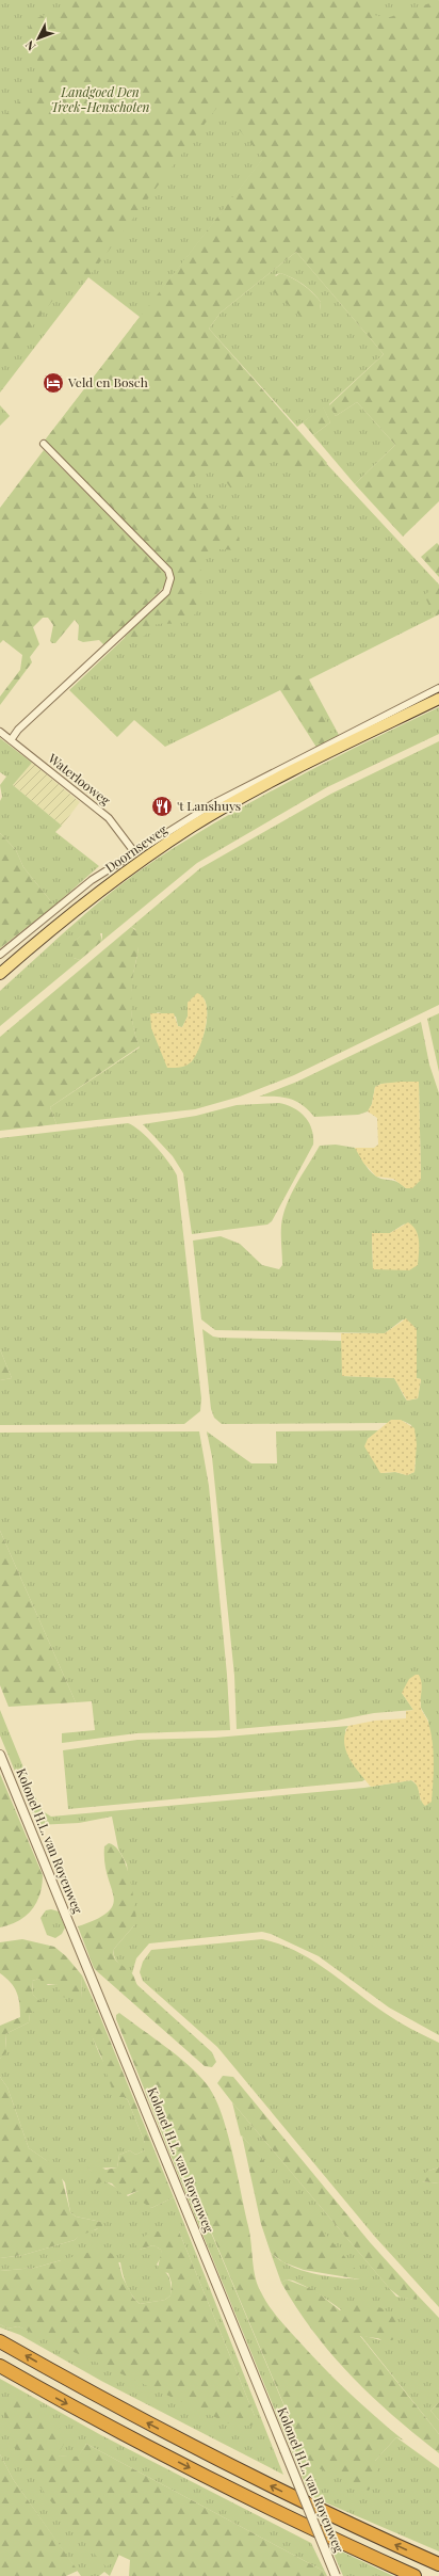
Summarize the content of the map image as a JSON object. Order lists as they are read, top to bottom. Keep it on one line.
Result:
{"streets":{"main road":["Doornseweg"],"street":["Waterlooweg","Kolonel H.L. van Royenweg"]},"crossings":[["Waterlooweg","Doornseweg"]],"parks":["Landgoed Den Treek-Henschoten"],"places":{"hotel":["Veld en Bosch"],"restaurant":["'t Lanshuys"]},"north":"bottom left"}
